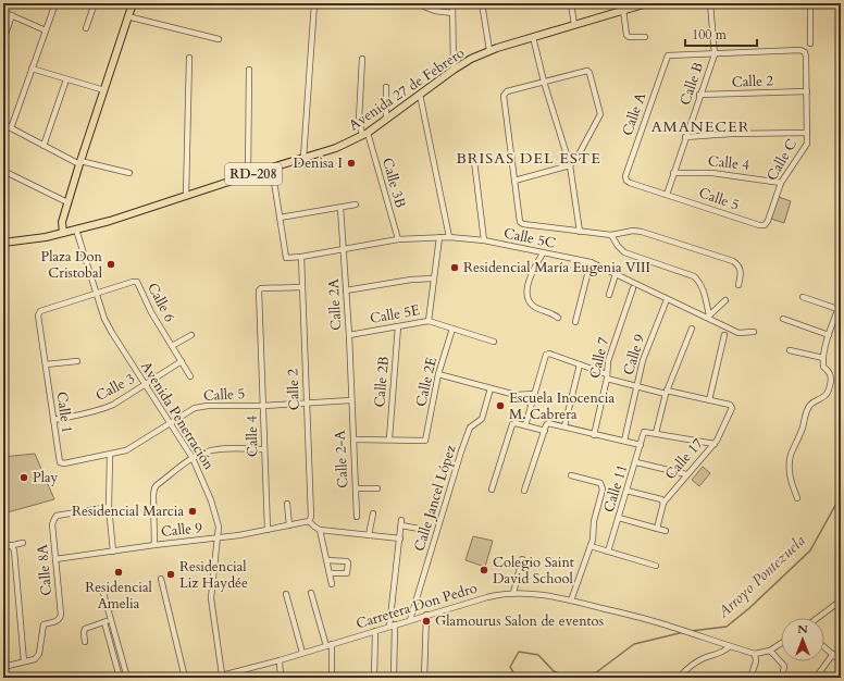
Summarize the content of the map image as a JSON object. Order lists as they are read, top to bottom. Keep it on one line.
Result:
{"streets":{"main road":["Avenida 27 de Febrero","RD-208"],"street":["Calle 2","Calle B","Calle A","Calle C","Calle 4","Calle 3B","Calle 5","Calle 5C","Calle 6","Calle 2A","Calle 5E","Calle 9","Calle 7","Calle 2B","Calle 2E","Calle 3","Calle 1","Avenida Penetración","Calle 2-A","Calle 17","Calle 11","Calle Jancel López","Calle 8A","Carretera Don Pedro"]},"crossings":[["Calle 2","Calle B"],["Calle 2","Calle C"],["Calle 2","Calle 4"],["Calle 2","Calle 5"],["Calle 2","Calle 5C"],["Calle 2","Calle 9"],["Calle B","Calle A"],["Calle B","Calle C"],["Calle B","Calle 4"],["Calle B","Calle 5"],["Avenida 27 de Febrero","Calle 3B"],["Avenida 27 de Febrero","Avenida Penetración"],["Calle A","Calle C"],["Calle A","Calle 5"],["Calle C","Calle 4"],["Calle C","Calle 5"],["Calle 4","Calle 5"],["Calle 4","Calle 9"],["Calle 3B","Calle 5C"],["Calle 5","Calle 2A"],["Calle 5","Calle 1"],["Calle 5","Avenida Penetración"],["Calle 5","Calle 2-A"],["Calle 5C","Calle 2A"],["Calle 6","Calle 3"],["Calle 6","Calle 1"],["Calle 6","Avenida Penetración"],["Calle 2A","Calle 5E"],["Calle 2A","Calle 2-A"],["Calle 5E","Calle 2B"],["Calle 5E","Calle 2E"],["Calle 9","Avenida Penetración"],["Calle 9","Calle 8A"],["Calle 2B","Calle 2E"],["Calle 3","Calle 1"],["Calle 3","Avenida Penetración"],["Avenida Penetración","Carretera Don Pedro"],["Calle Jancel López","Carretera Don Pedro"]],"districts":["AMANECER","BRISAS DEL ESTE"],"water":["Arroyo Pontezuela"],"places":["Denisa I","Plaza Don Cristobal","Residencial María Eugenia VIII","Escuela Inocencia M. Cabrera","Play","Residencial Marcia","Colegio Saint David School","Residencial Amelia","Residencial Liz Haydée","Glamourus Salon de eventos"],"scale_bar":"100 m","north":"top"}
